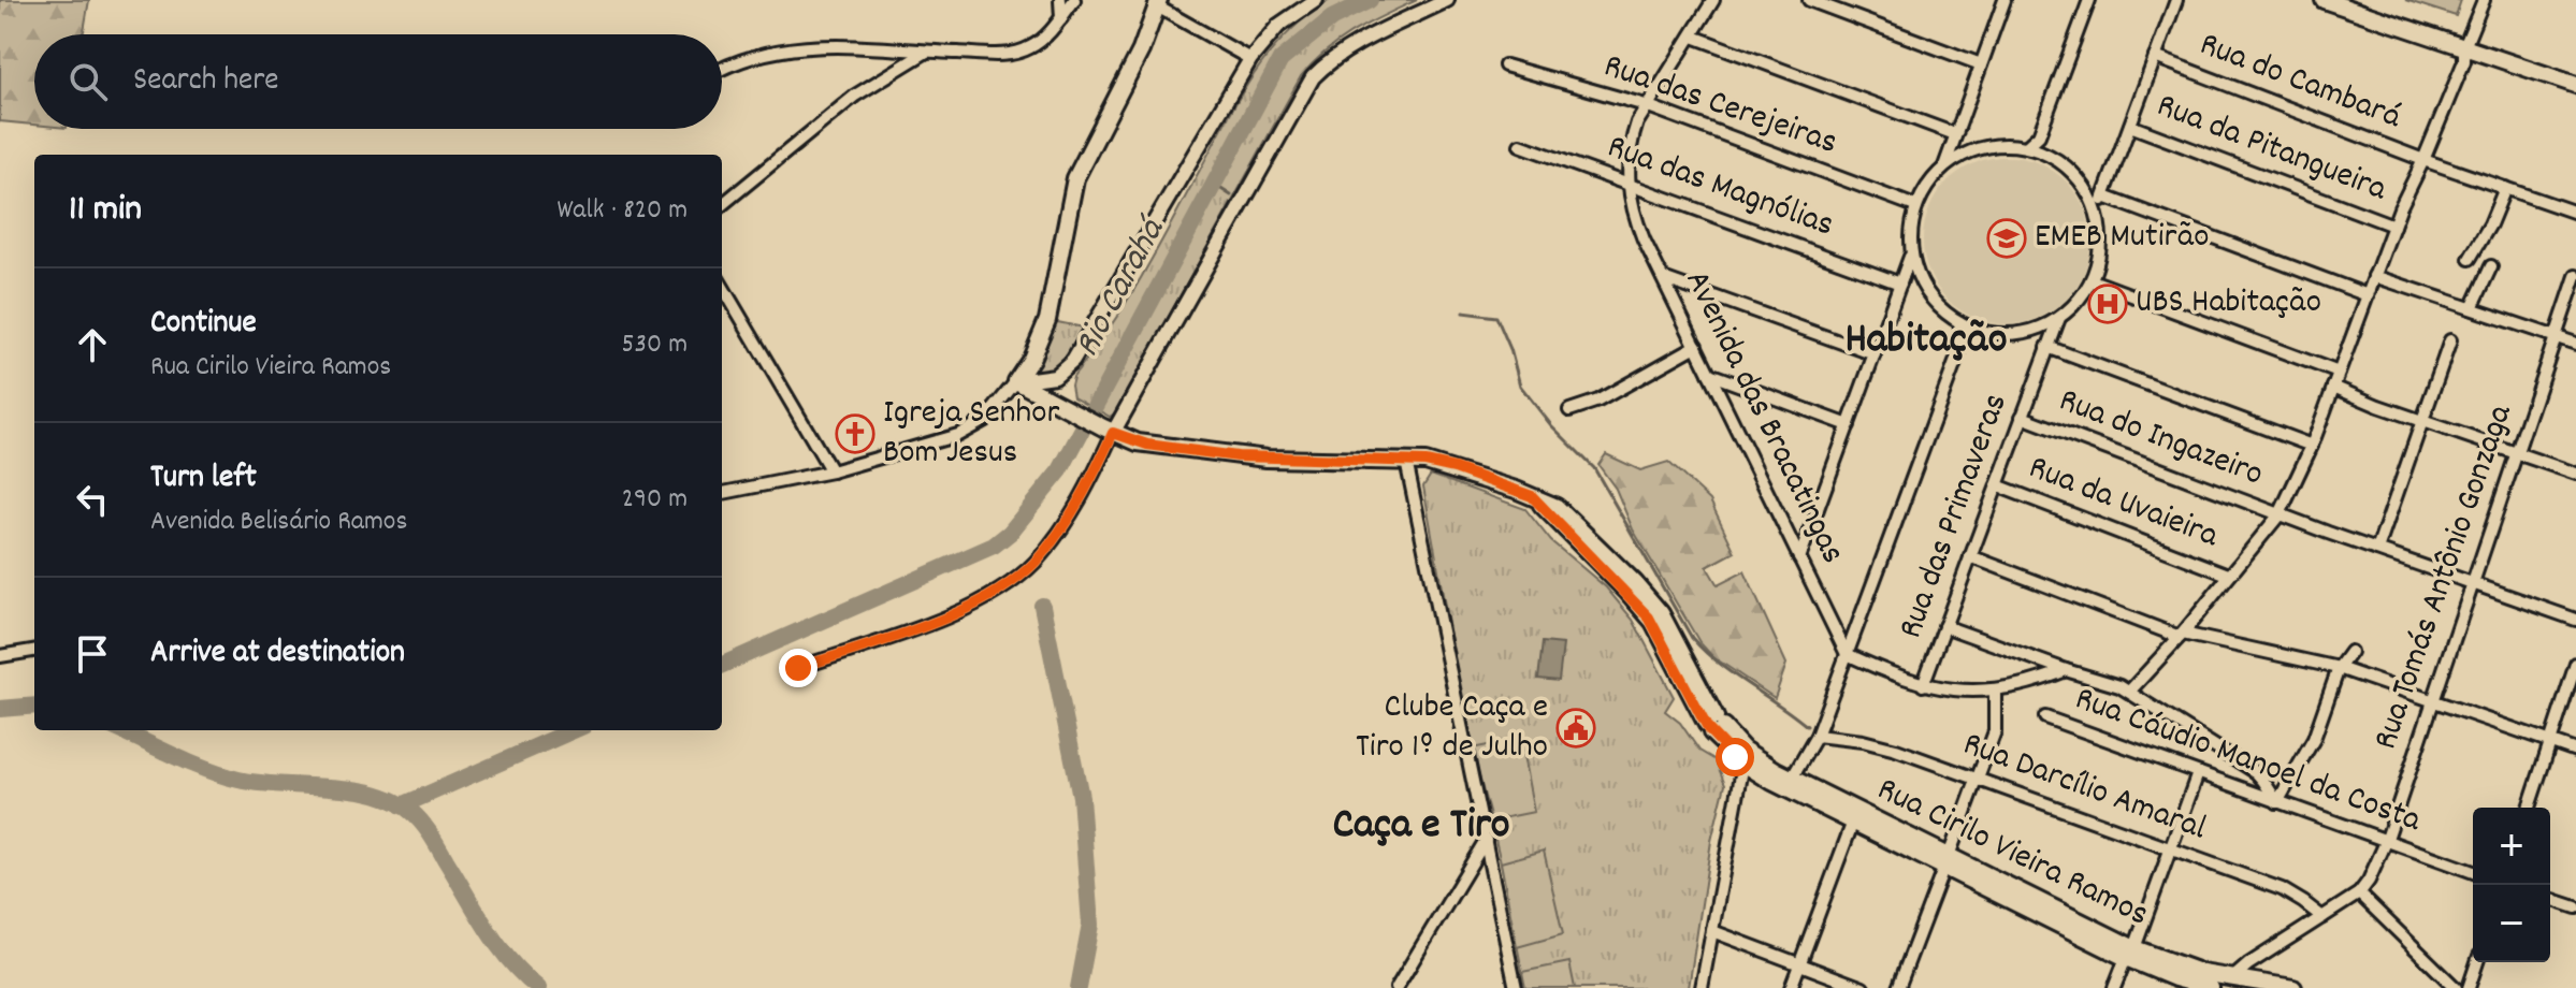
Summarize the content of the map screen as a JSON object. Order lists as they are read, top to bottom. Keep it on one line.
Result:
{"streets":{"main road":["Rua Cirilo Vieira Ramos"],"street":["Rua do Cambará","Rua das Cerejeiras","Rua da Pitangueira","Rua das Magnólias","Avenida das Bracatingas","Rua do Ingazeiro","Rua da Uvaieira","Rua das Primaveras","Rua Tomás Antônio Gonzaga","Rua Cáudio Manoel da Costa","Rua Darcílio Amaral"]},"crossings":[["Rua das Cerejeiras","Avenida das Bracatingas"],["Rua das Cerejeiras","Rua das Primaveras"],["Rua das Magnólias","Avenida das Bracatingas"],["Rua do Ingazeiro","Rua das Primaveras"],["Rua do Ingazeiro","Rua Tomás Antônio Gonzaga"],["Rua da Uvaieira","Rua das Primaveras"],["Rua Tomás Antônio Gonzaga","Rua Cáudio Manoel da Costa"]],"districts":["Habitação","Caça e Tiro"],"water":["Rio Carahá"],"places":{"school or university":["EMEB Mutirão"],"hospital":["UBS Habitação"],"church":["Igreja Senhor Bom Jesus"],"public building":["Clube Caça e Tiro 1º de Julho"]},"page":{"search":"Search here","heading":["11 min","Walk · 820 m"],"list":[["Continue","Rua Cirilo Vieira Ramos","530 m"],["Turn left","Avenida Belisário Ramos","290 m"],"Arrive at destination"],"map_buttons":["+","−"]}}
